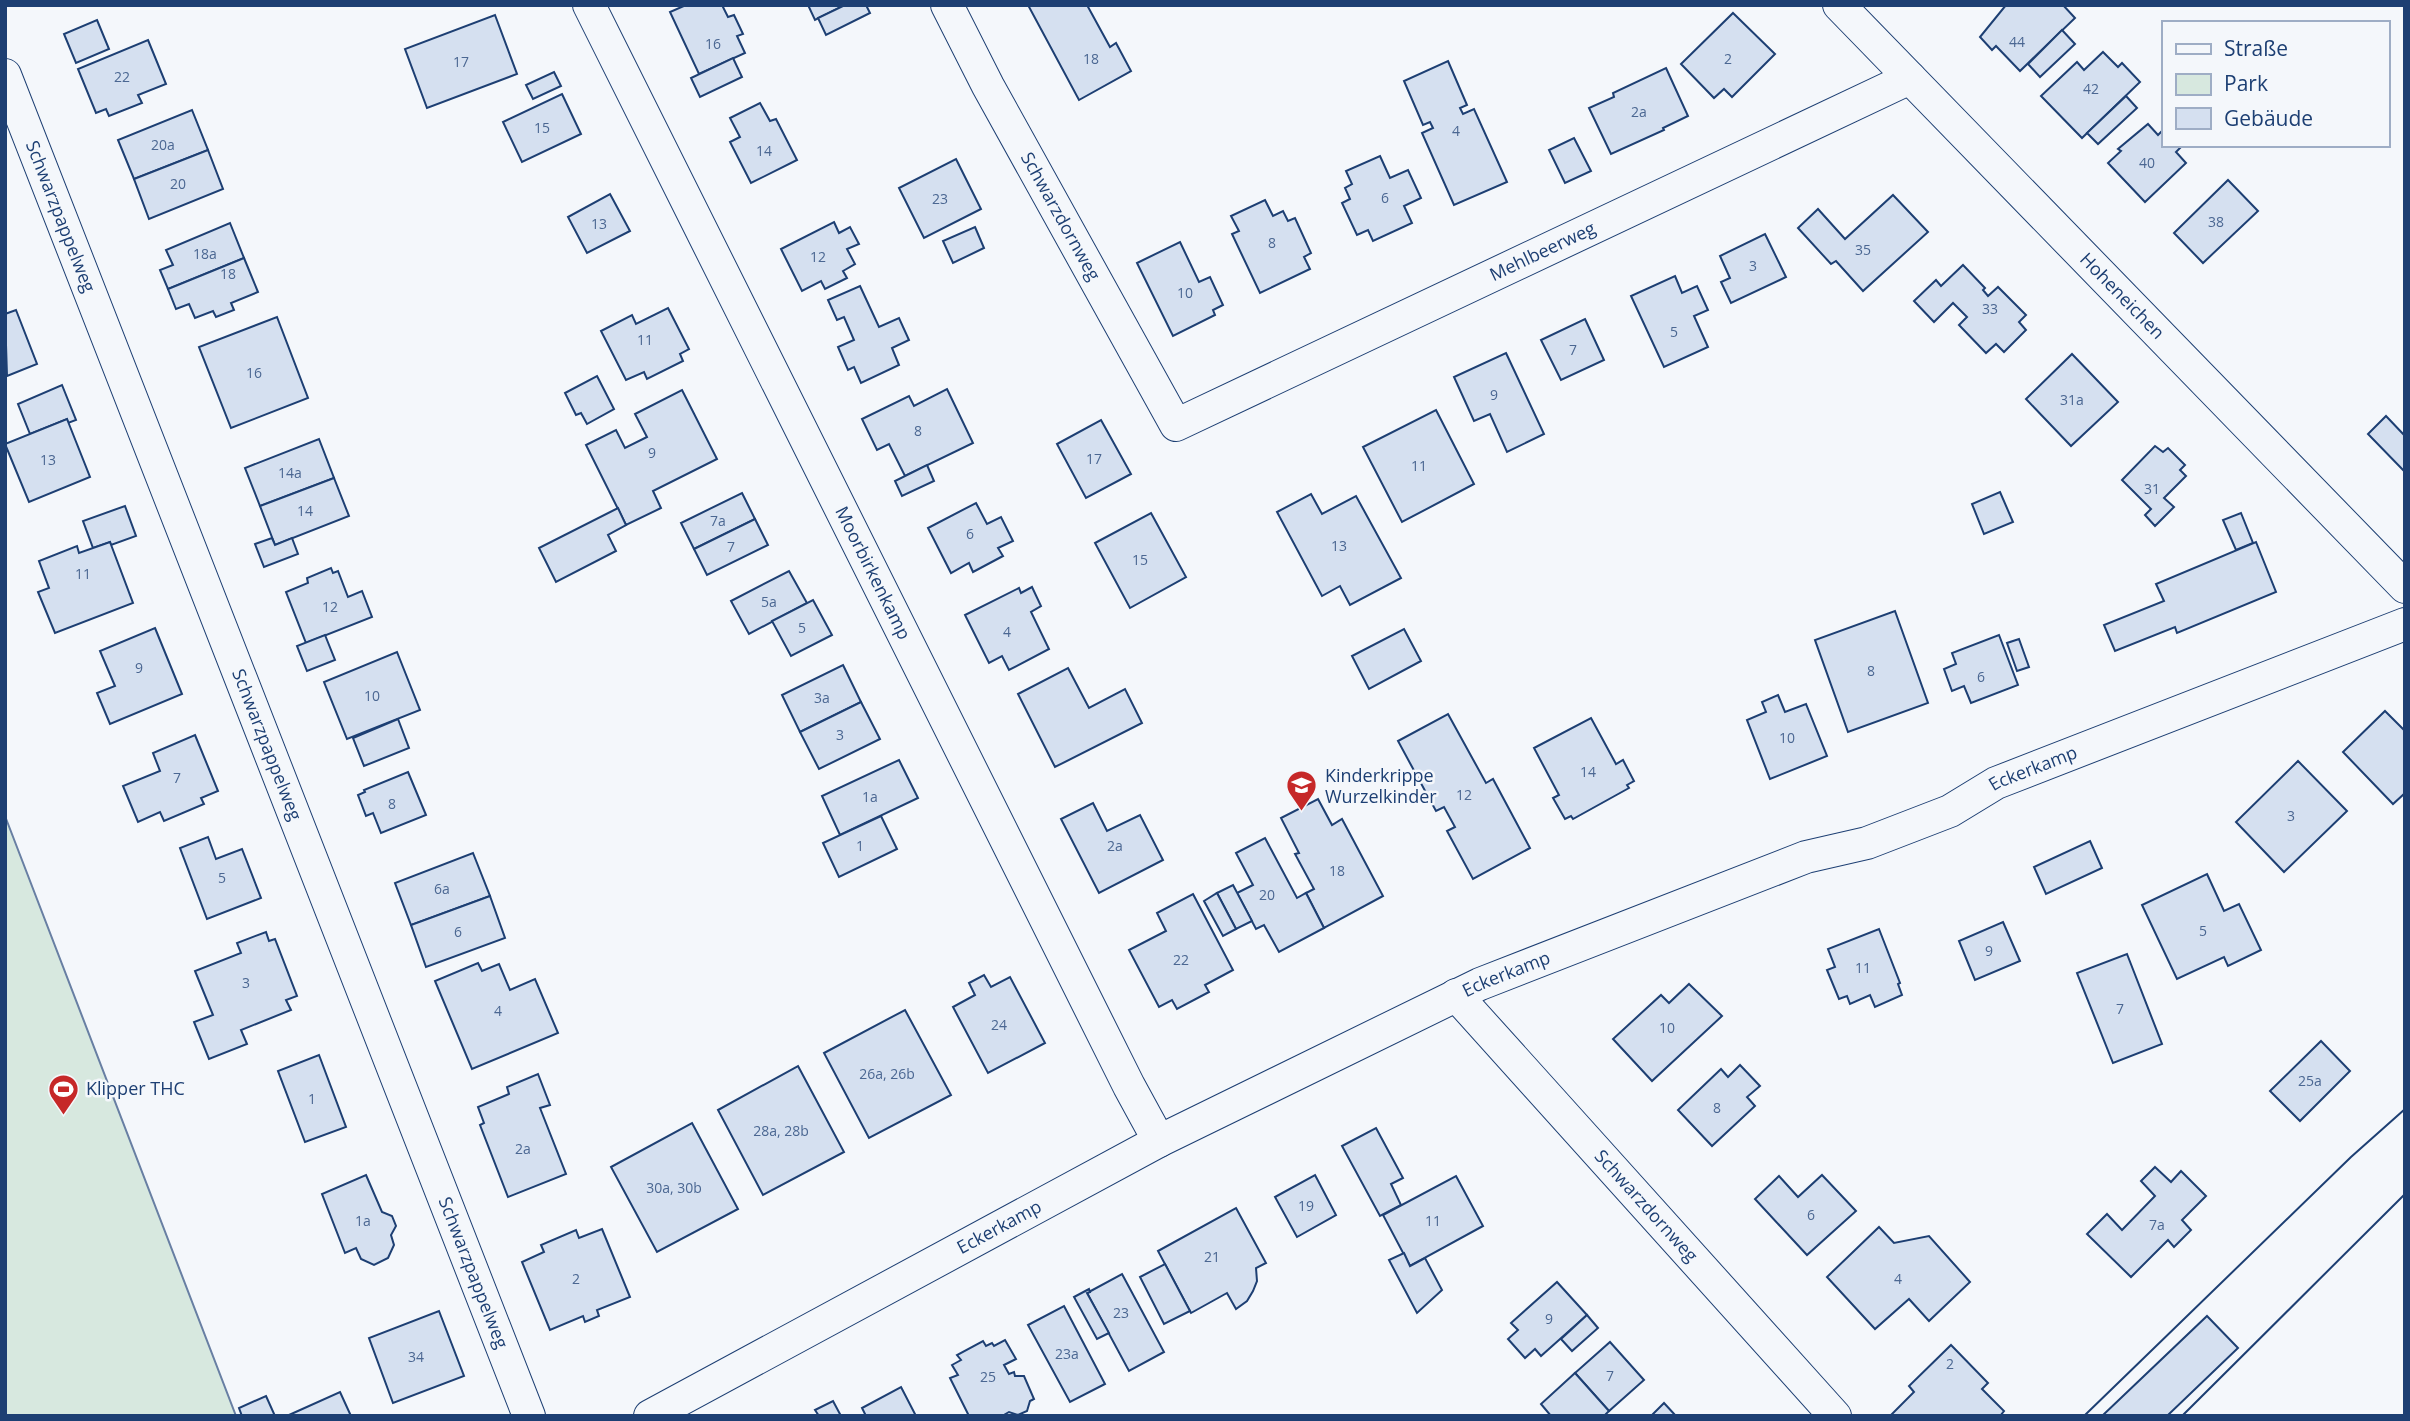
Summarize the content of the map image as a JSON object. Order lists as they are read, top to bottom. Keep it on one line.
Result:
{"streets":{"street":["Schwarzdornweg","Schwarzpappelweg","Mehlbeerweg","Hoheneichen","Moorbirkenkamp","Eckerkamp"]},"crossings":[["Schwarzdornweg","Mehlbeerweg"],["Schwarzdornweg","Eckerkamp"],["Mehlbeerweg","Hoheneichen"],["Moorbirkenkamp","Eckerkamp"]],"places":{"school or university":["Kinderkrippe Wurzelkinder"],"sports":["Klipper THC"]},"house_numbers":["44","16","18","2","17","22","42","2a","15","4","20a","14","40","20","6","23","38","13","8","35","18a","12","3","18","10","33","5","11","7","16","9","31a","8","9","17","13","11","14a","31","14","7a","6","13","7","15","11","5a","12","5","4","9","8","6","10","3a","3","10","14","7","12","1a","8","3","1","2a","18","5","6a","20","5","6","9","22","11","3","7","4","24","10","26a, 26b","25a","1","8","28a, 28b","2a","30a, 30b","19","6","1a","11","7a","21","2","4","23","9","23a","34","2","7","25"],"legend":["Straße","Park","Gebäude"]}
